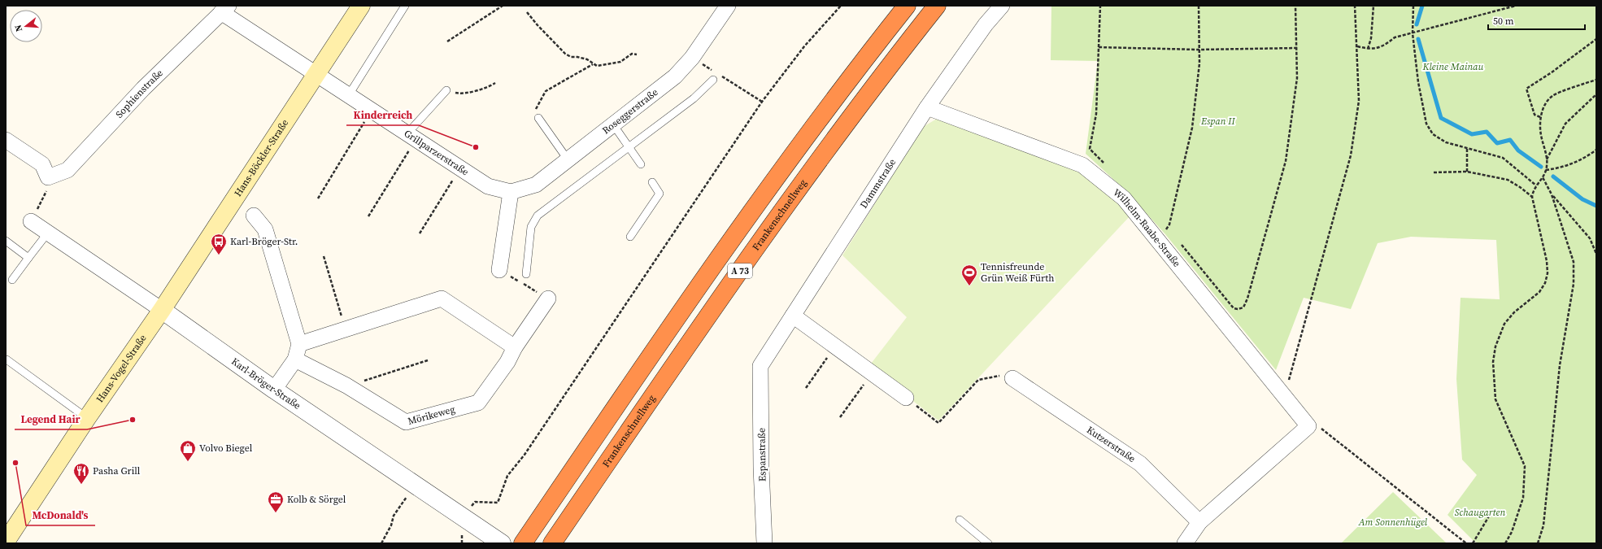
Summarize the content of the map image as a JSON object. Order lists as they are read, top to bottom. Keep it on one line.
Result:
{"streets":{"highway":["Frankenschnellweg","A 73"],"main road":["Hans-Böckler-Straße","Hans-Vogel-Straße"],"street":["Sophienstraße","Roseggerstraße","Grillparzerstraße","Dammstraße","Wilhelm-Raabe-Straße","Karl-Bröger-Straße","Mörikeweg","Kutzerstraße","Espanstraße"]},"crossings":[["Sophienstraße","Grillparzerstraße"],["Roseggerstraße","Grillparzerstraße"],["Grillparzerstraße","Hans-Böckler-Straße"],["Hans-Böckler-Straße","Hans-Vogel-Straße"],["Hans-Böckler-Straße","Karl-Bröger-Straße"],["Dammstraße","Wilhelm-Raabe-Straße"],["Dammstraße","Espanstraße"],["Hans-Vogel-Straße","Karl-Bröger-Straße"]],"parks":["Kleine Mainau","Espan II","Schaugarten","Am Sonnenhügel"],"places":{"other":["Kinderreich","Legend Hair","McDonald's"],"bus stop":["Karl-Bröger-Str."],"sports":["Tennisfreunde Grün Weiß Fürth"],"shop":["Volvo Biegel"],"restaurant":["Pasha Grill"],"office":["Kolb & Sörgel"]},"scale_bar":"50 m","north":"left"}
